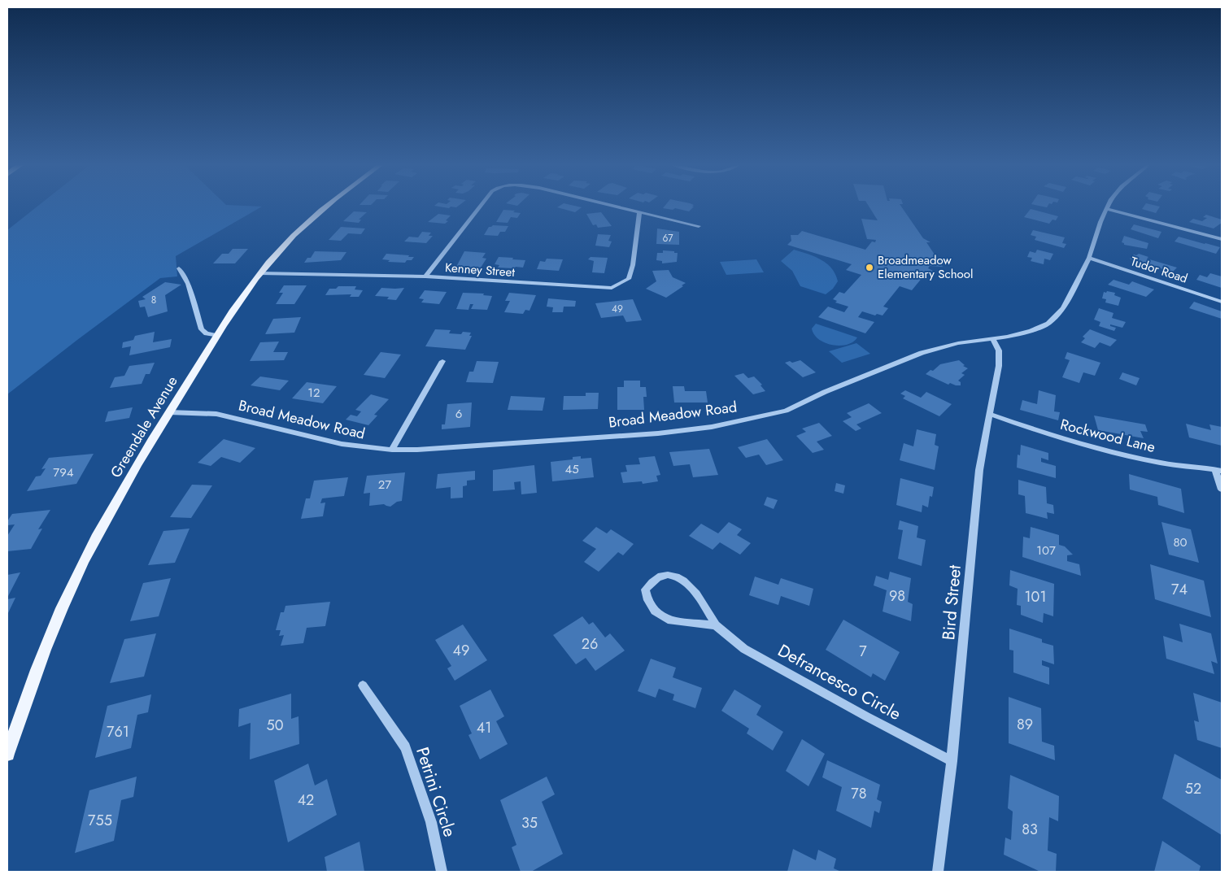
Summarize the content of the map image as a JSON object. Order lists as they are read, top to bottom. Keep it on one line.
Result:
{"streets":{"main road":["Greendale Avenue"],"street":["Kenney Street","Tudor Road","Broad Meadow Road","Rockwood Lane","Bird Street","Defrancesco Circle","Petrini Circle"]},"crossings":[["Kenney Street","Greendale Avenue"],["Tudor Road","Broad Meadow Road"],["Broad Meadow Road","Greendale Avenue"],["Broad Meadow Road","Bird Street"],["Rockwood Lane","Bird Street"],["Bird Street","Defrancesco Circle"]],"places":["Broadmeadow Elementary School"],"house_numbers":["67","8","49","12","6","45","794","27","80","107","74","98","101","26","49","7","89","50","41","761","52","78","42","755","35","83"]}
